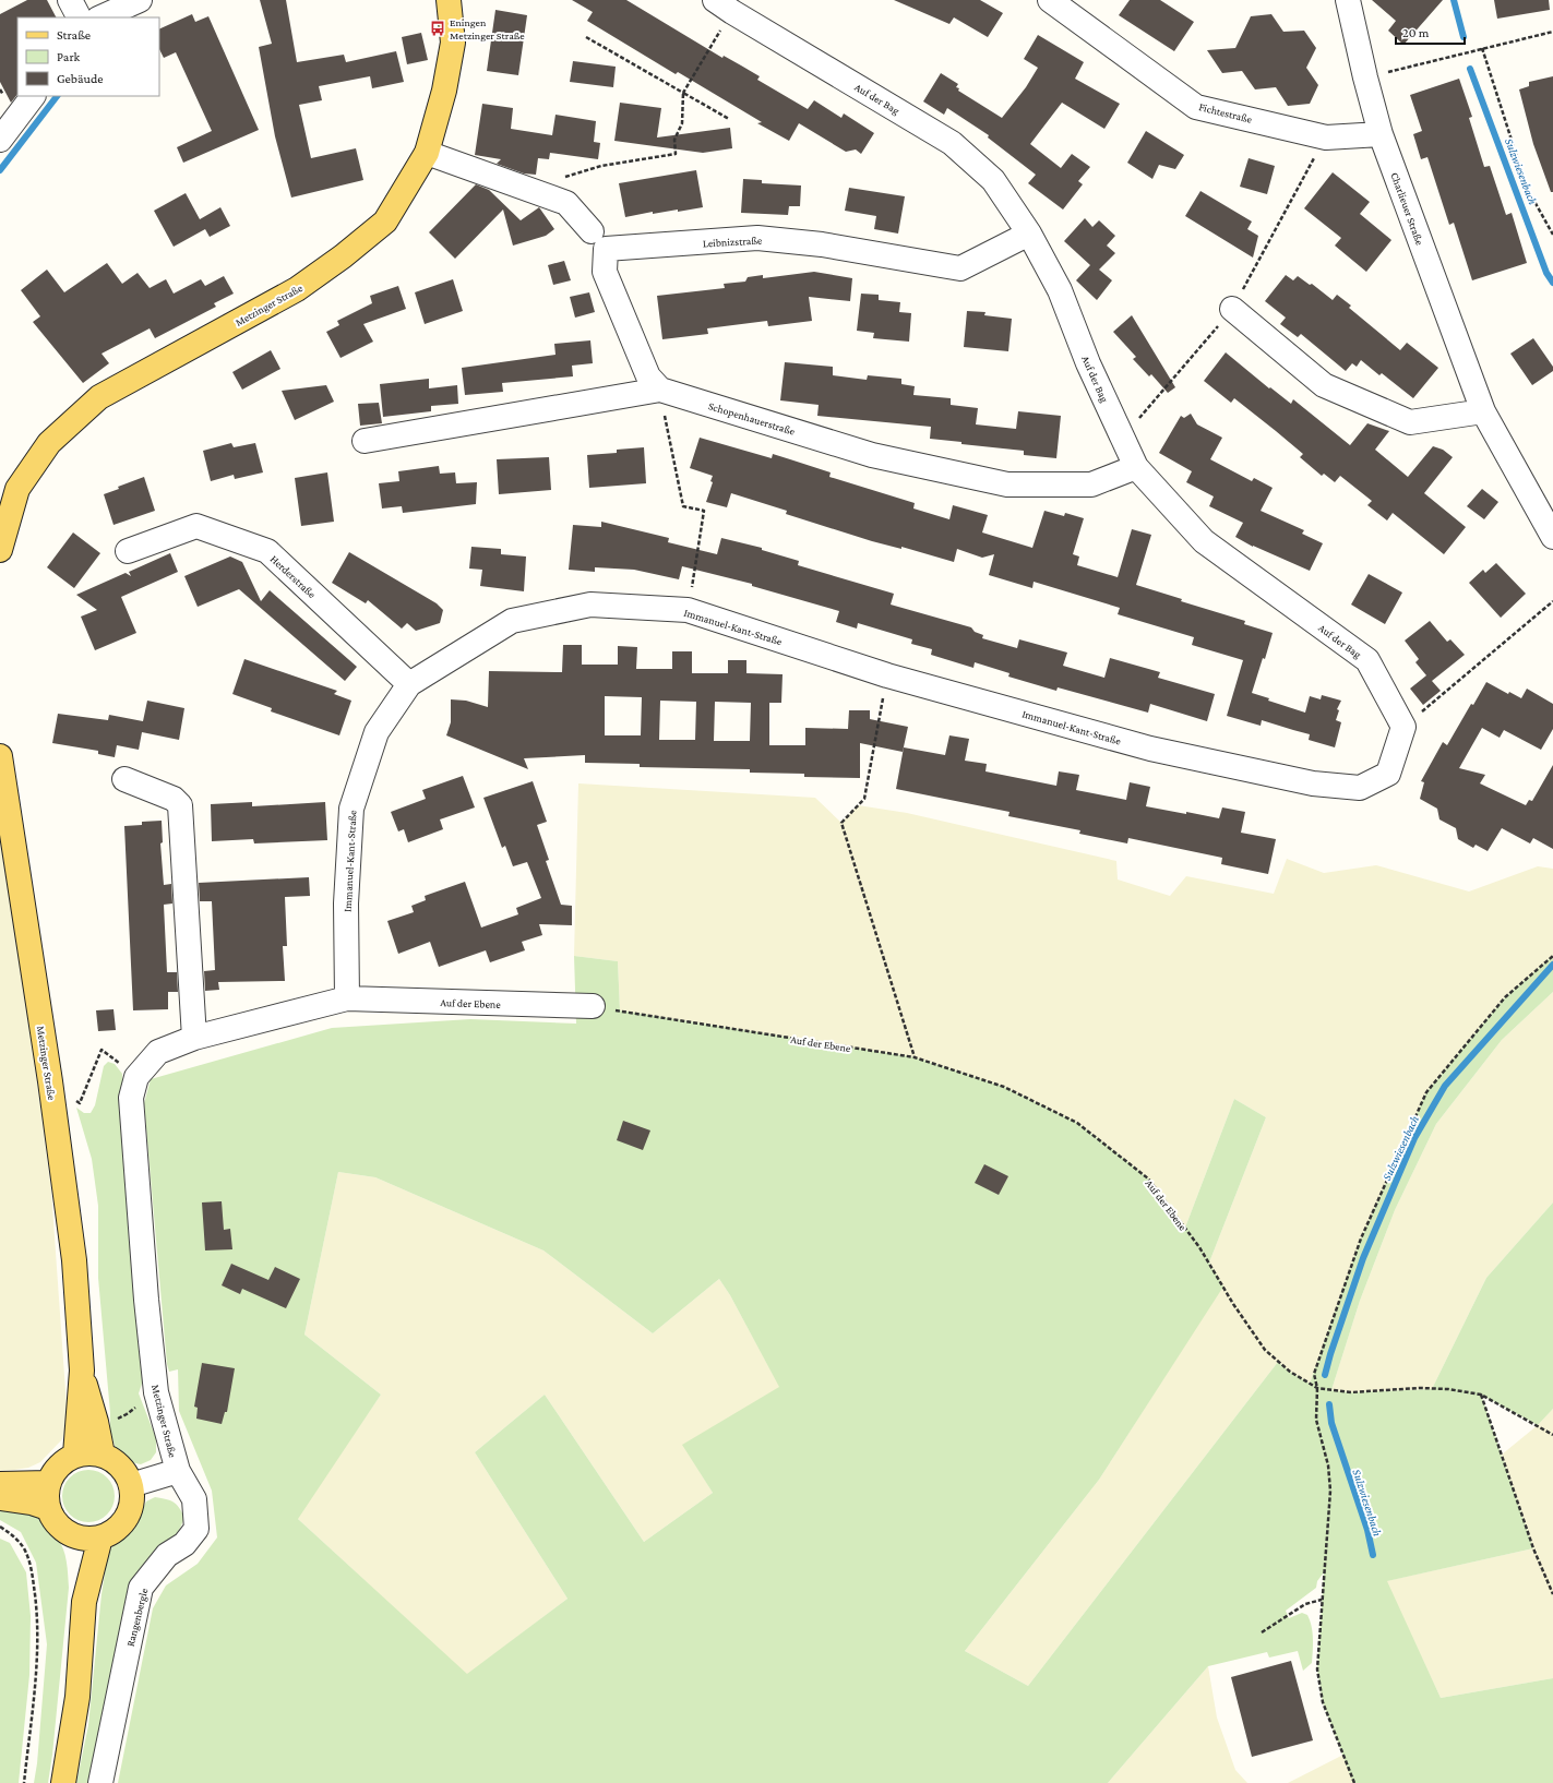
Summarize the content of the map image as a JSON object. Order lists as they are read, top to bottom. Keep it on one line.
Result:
{"streets":{"main road":["Metzinger Straße"],"street":["Auf der Bag","Fichtestraße","Charlieuer Straße","Leibnizstraße","Schopenhauerstraße","Herderstraße","Immanuel-Kant-Straße","Auf der Ebene","Rangenbergle"]},"crossings":[["Auf der Bag","Leibnizstraße"],["Auf der Bag","Schopenhauerstraße"],["Auf der Bag","Immanuel-Kant-Straße"],["Fichtestraße","Charlieuer Straße"],["Leibnizstraße","Schopenhauerstraße"],["Metzinger Straße","Auf der Ebene"],["Metzinger Straße","Rangenbergle"],["Herderstraße","Immanuel-Kant-Straße"],["Immanuel-Kant-Straße","Auf der Ebene"]],"water":["Sulzwiesenbach"],"places":{"bus stop":["Eningen Metzinger Straße"]},"legend":["Straße","Park","Gebäude"],"scale_bar":"20 m"}
